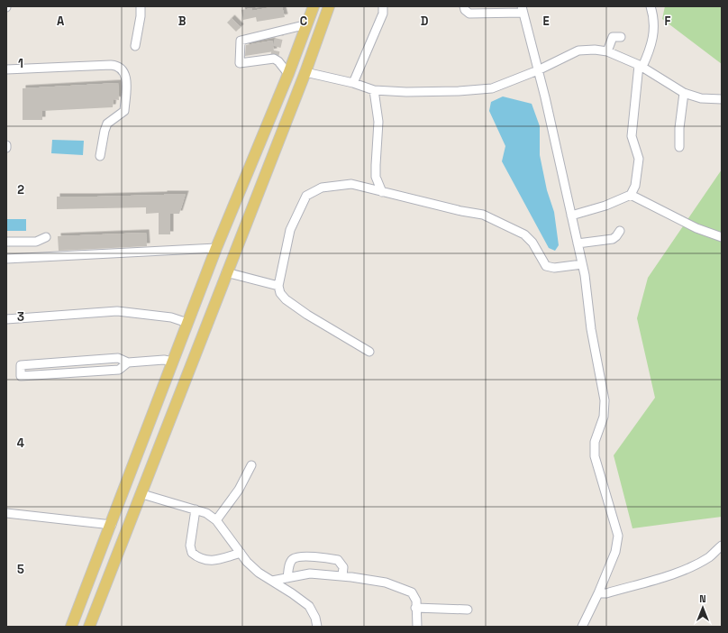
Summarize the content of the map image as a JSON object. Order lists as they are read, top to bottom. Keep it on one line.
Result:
{"north":"top","grid":{"columns":["A","B","C","D","E","F"],"rows":["1","2","3","4","5"]}}
